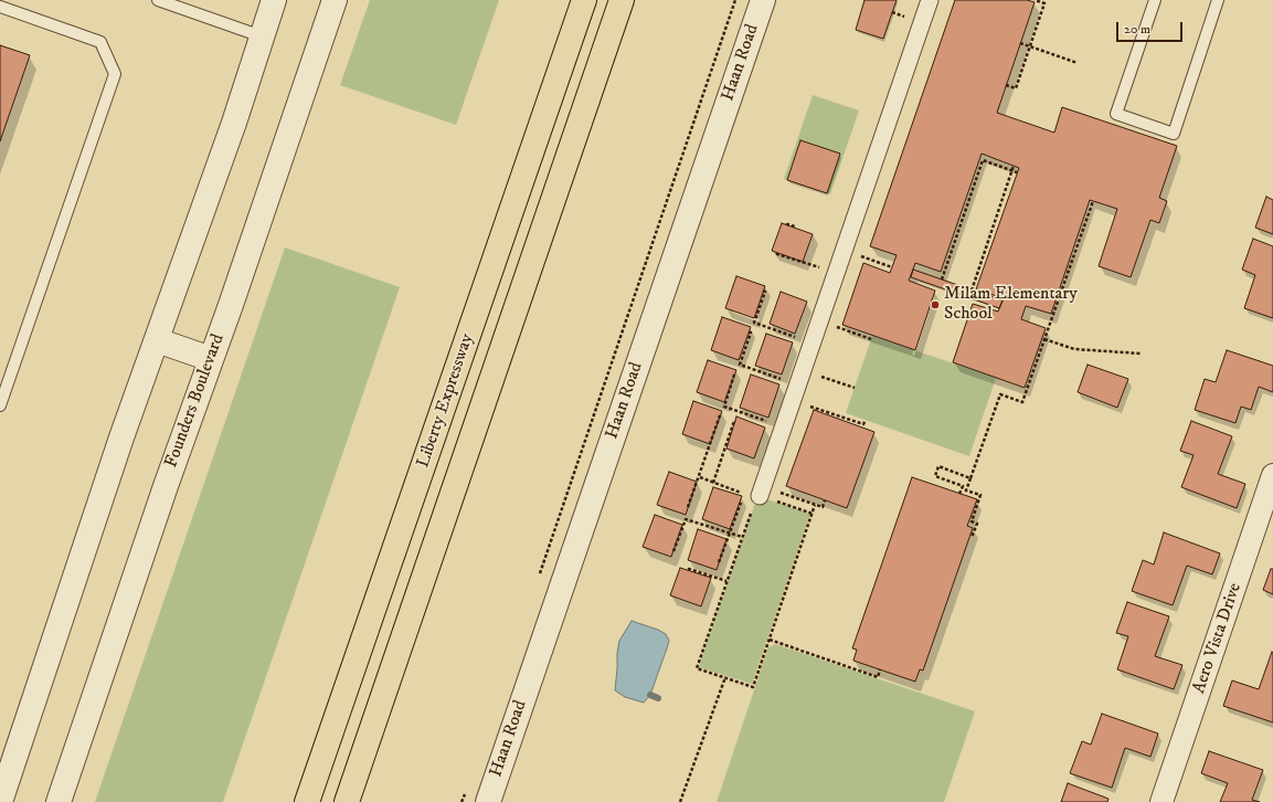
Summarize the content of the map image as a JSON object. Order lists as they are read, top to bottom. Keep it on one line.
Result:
{"streets":{"highway":["Liberty Expressway"],"street":["Haan Road","Founders Boulevard","Aero Vista Drive"]},"places":["Milam Elementary School"],"scale_bar":"20 m"}
